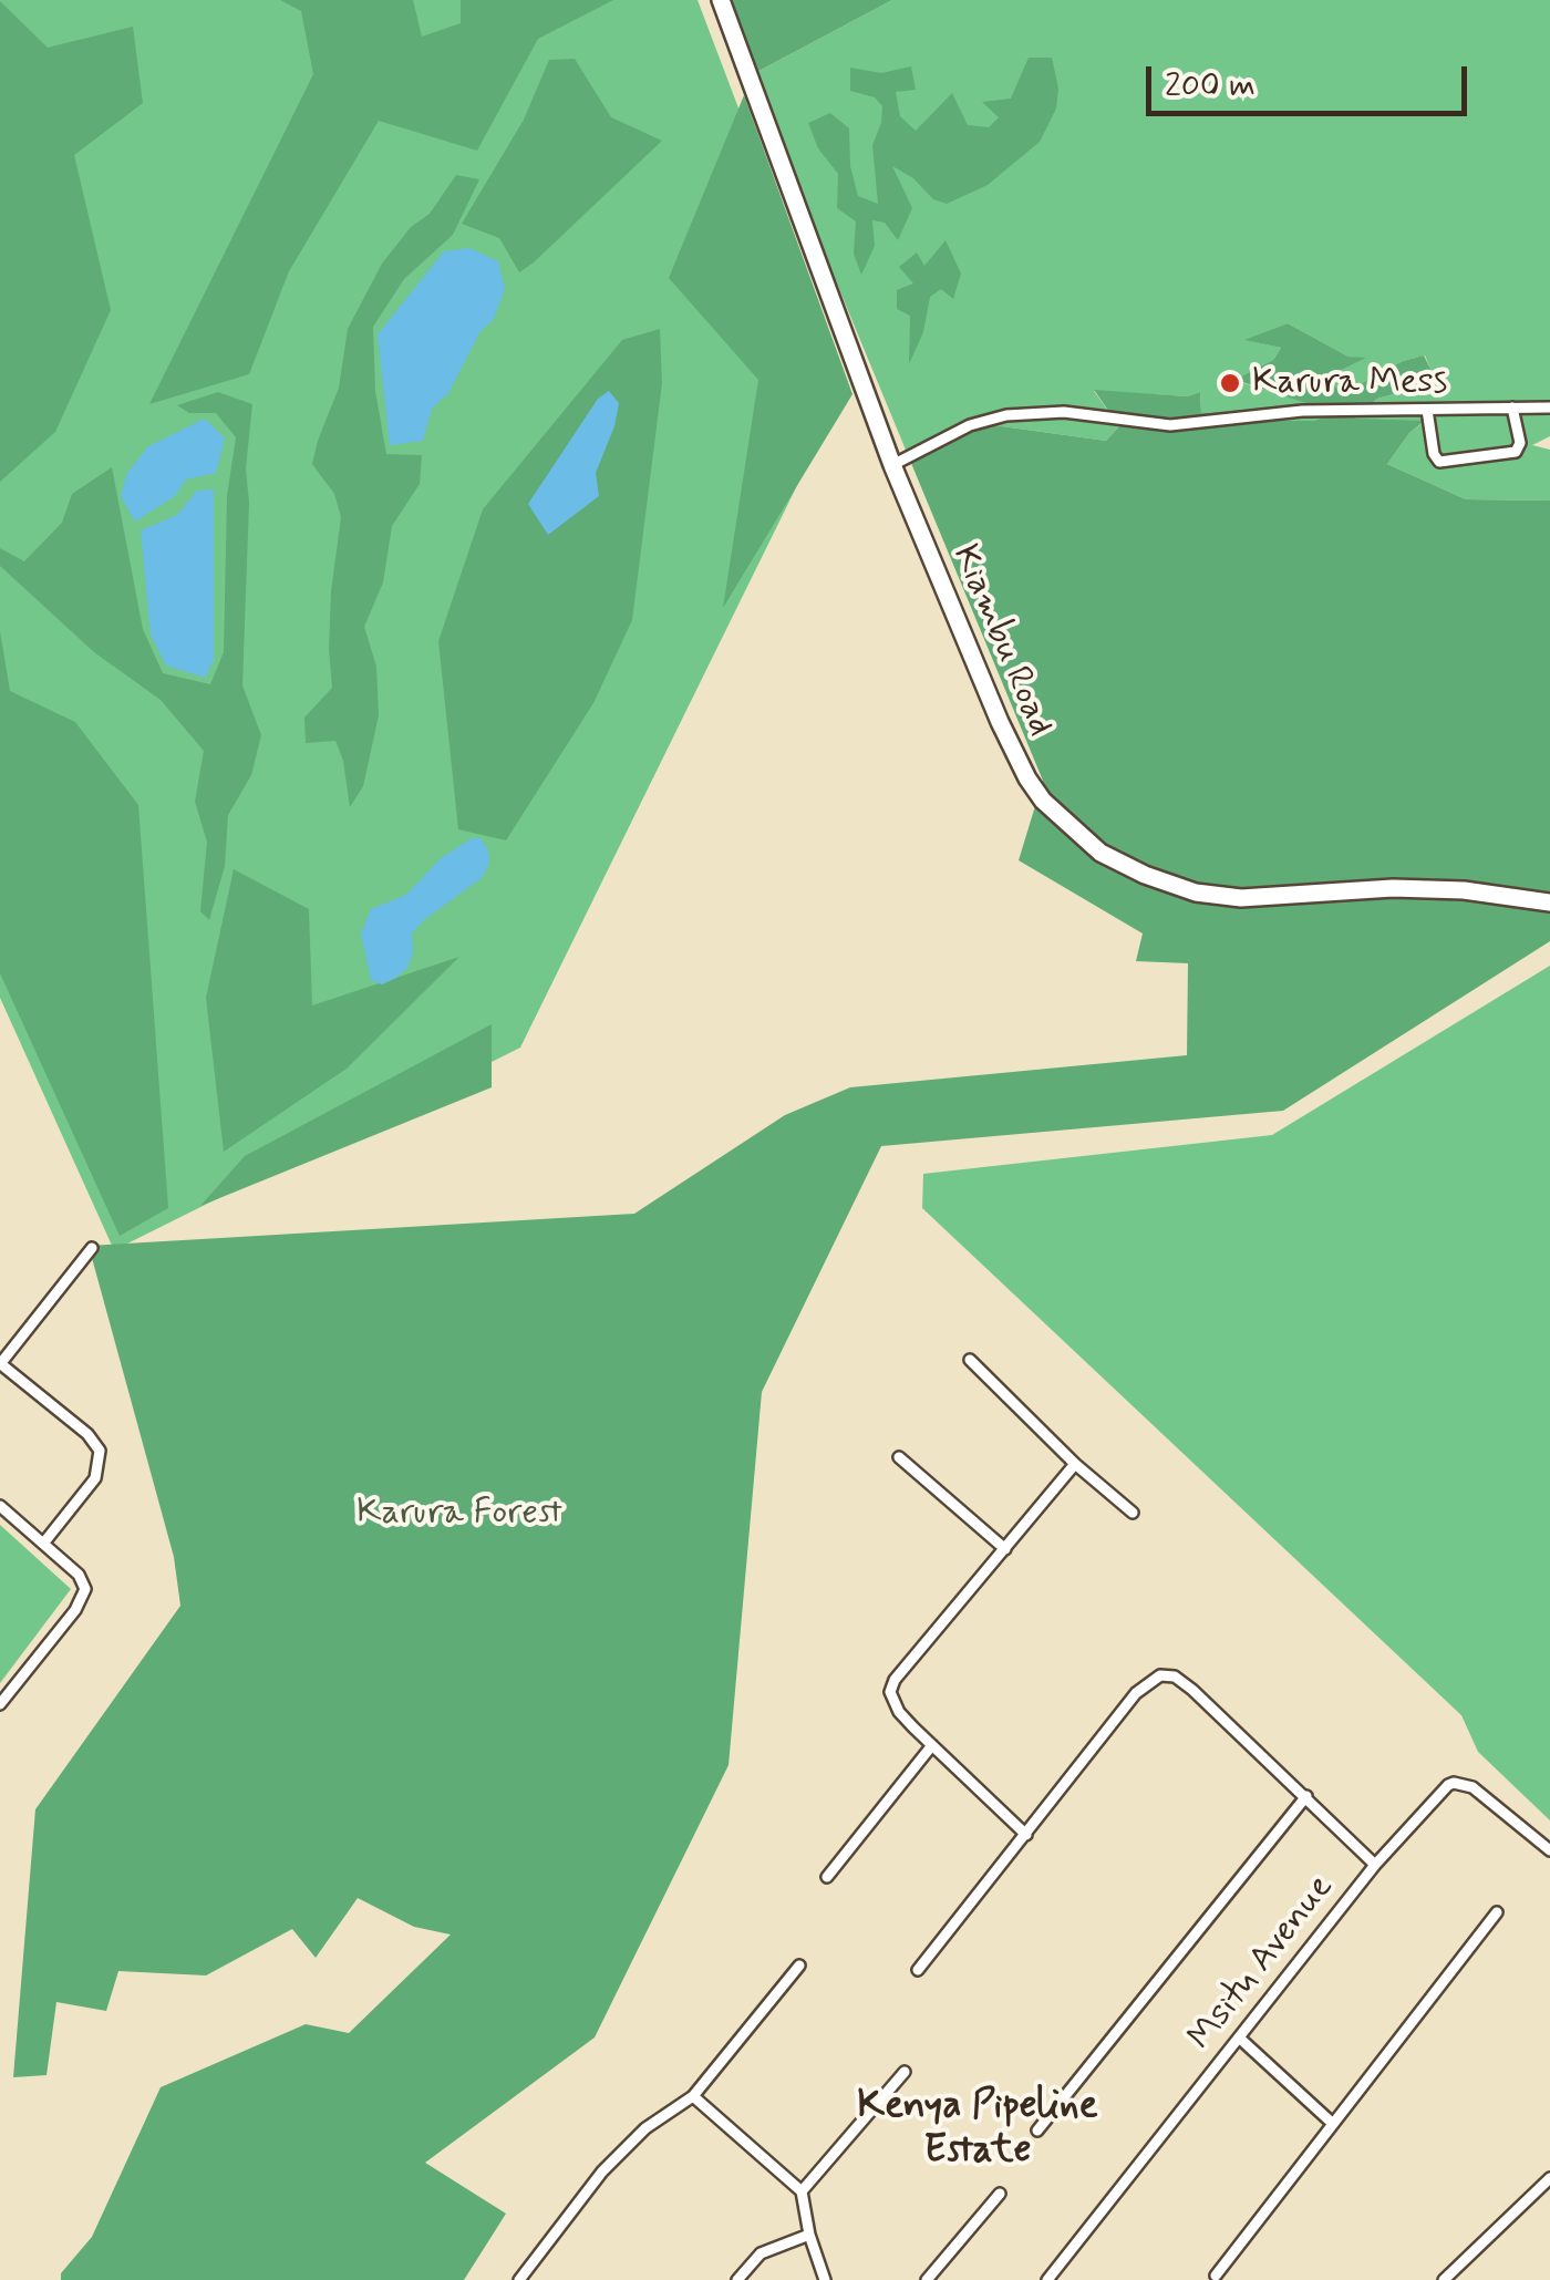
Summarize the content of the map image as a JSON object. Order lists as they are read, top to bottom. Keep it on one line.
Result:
{"streets":{"highway":["Kiambu Road"],"street":["Msitu Avenue"]},"districts":["Kenya Pipeline Estate"],"parks":["Karura Forest"],"places":["Karura Mess"],"scale_bar":"200 m"}
